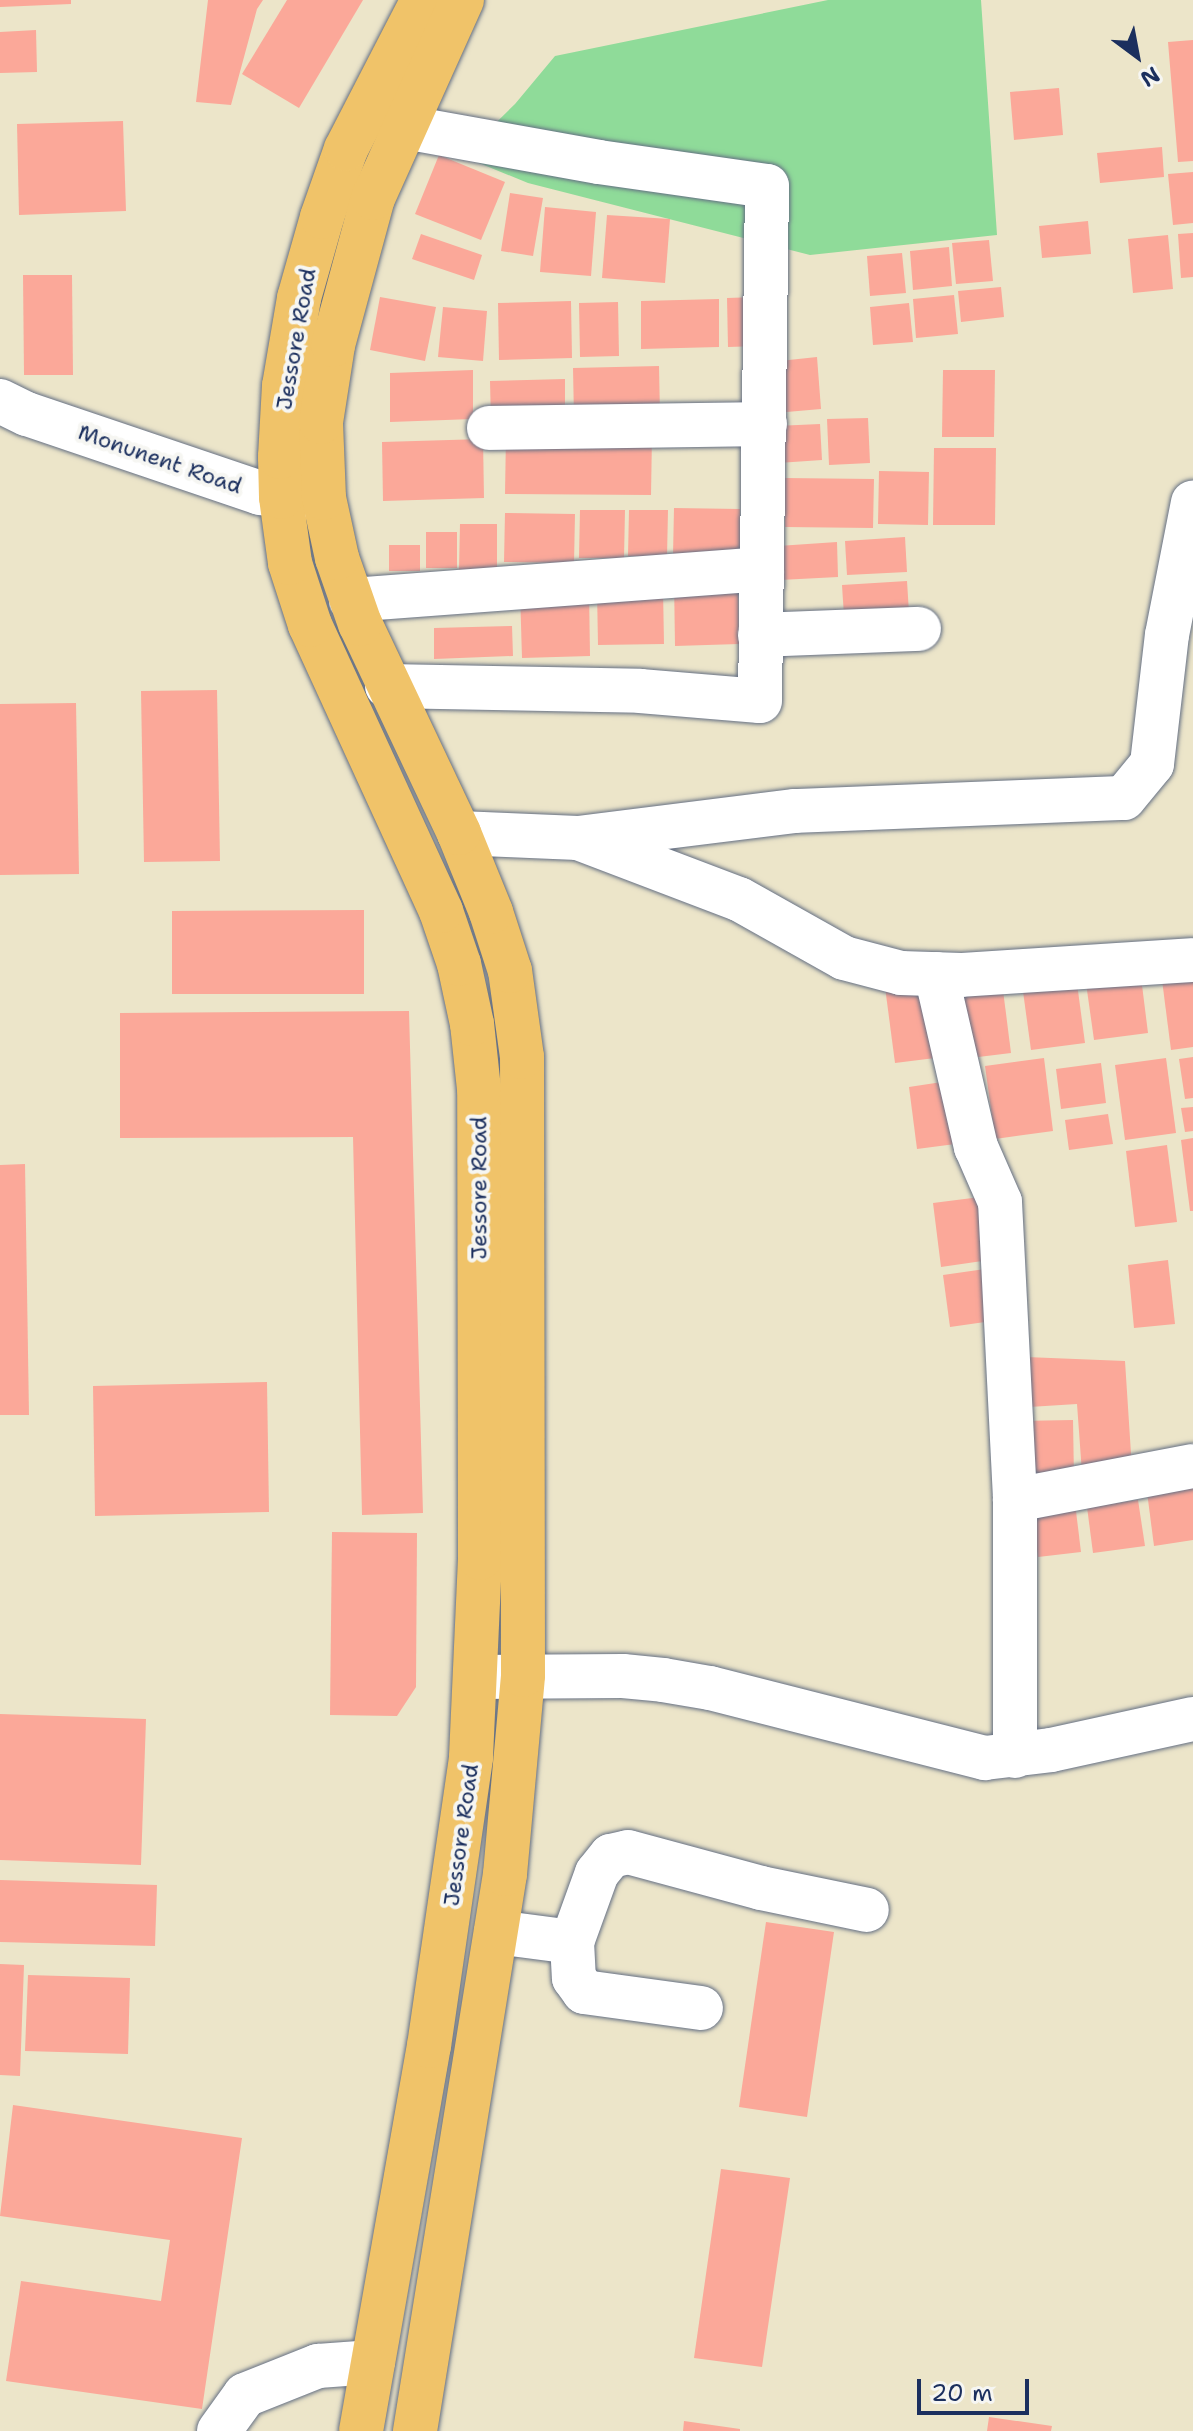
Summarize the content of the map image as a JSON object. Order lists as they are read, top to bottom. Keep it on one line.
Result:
{"streets":{"main road":["Jessore Road"],"street":["Monunent Road"]},"crossings":[["Jessore Road","Monunent Road"]],"scale_bar":"20 m","north":"bottom right"}
